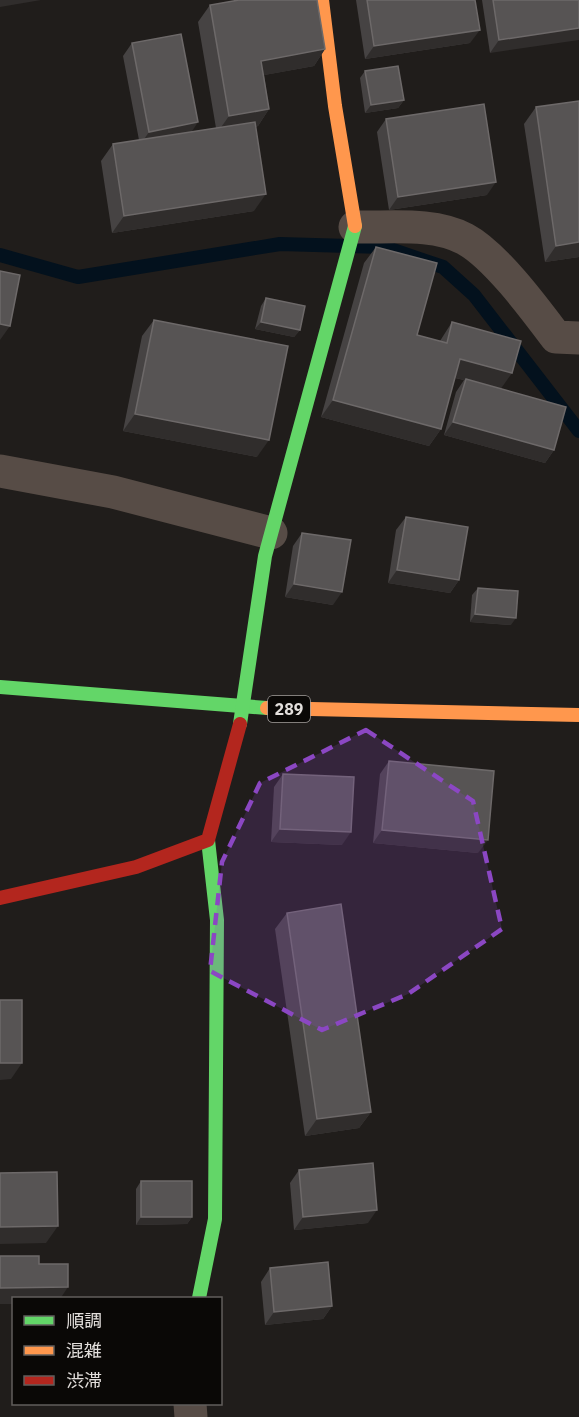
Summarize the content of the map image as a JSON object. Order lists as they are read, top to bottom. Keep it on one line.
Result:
{"streets":{"main road":["289"]},"legend":["順調","混雑","渋滞"]}
